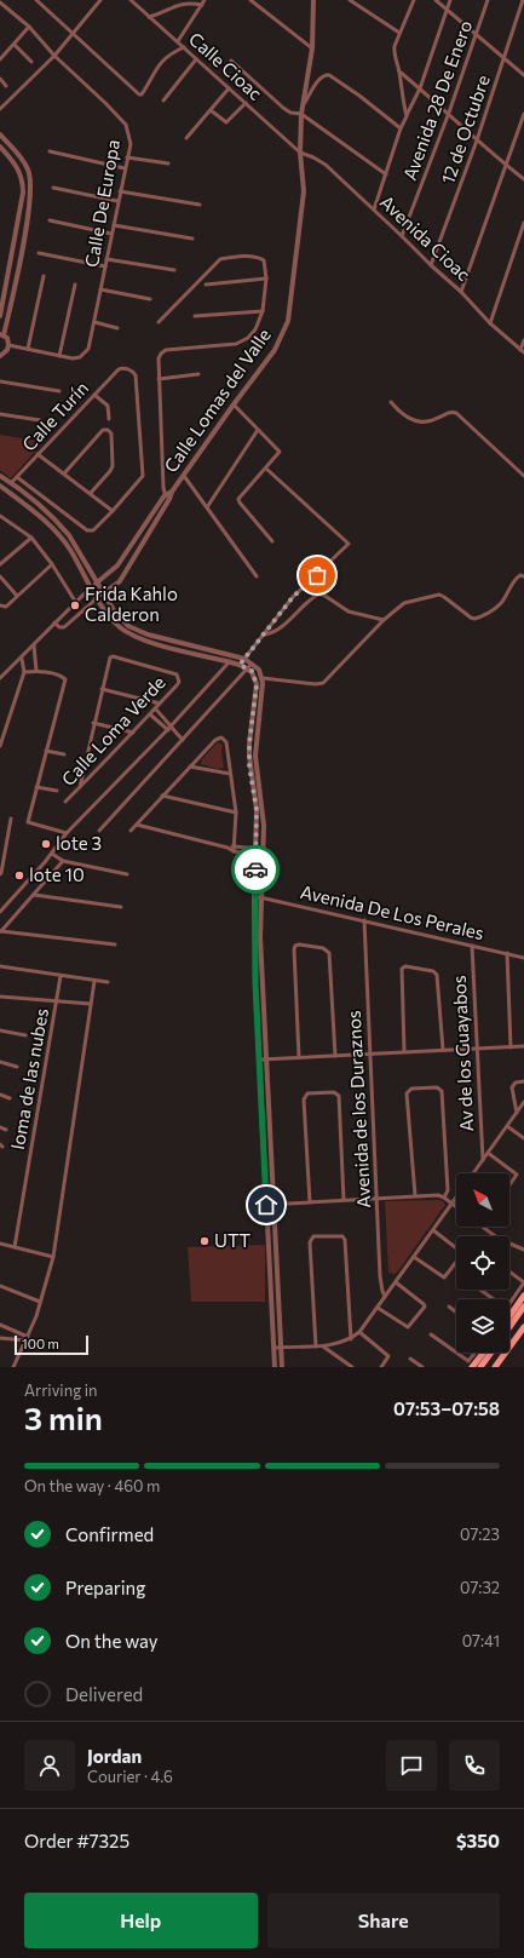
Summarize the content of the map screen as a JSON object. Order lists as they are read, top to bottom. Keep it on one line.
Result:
{"streets":{"street":["Calle Cioac","Avenida 28 De Enero","12 de Octubre","Calle De Europa","Avenida Cioac","Calle Lomas del Valle","Calle Turín","Calle Loma Verde","Avenida De Los Perales","Av de los Guayabos","loma de las nubes","Avenida de los Duraznos"]},"crossings":[["Calle Cioac","Avenida Cioac"],["Calle Cioac","Calle Lomas del Valle"],["Avenida 28 De Enero","Avenida Cioac"],["12 de Octubre","Avenida Cioac"],["Avenida Cioac","Calle Lomas del Valle"],["Avenida De Los Perales","Av de los Guayabos"],["Avenida De Los Perales","Avenida de los Duraznos"]],"places":["Frida Kahlo Calderon","lote 3","lote 10","UTT"],"scale_bar":"100 m","north":"top left","page":{"scale":"100 m","heading":["3 min","Arriving in","07:53–07:58"],"panel":["Jordan","Courier · 4.6","Order #7325","$350"],"bar":"On the way · 460 m","list":[["Confirmed","07:23"],["Preparing","07:32"],["On the way","07:41"],"Delivered"],"buttons":["Help","Share"]}}
